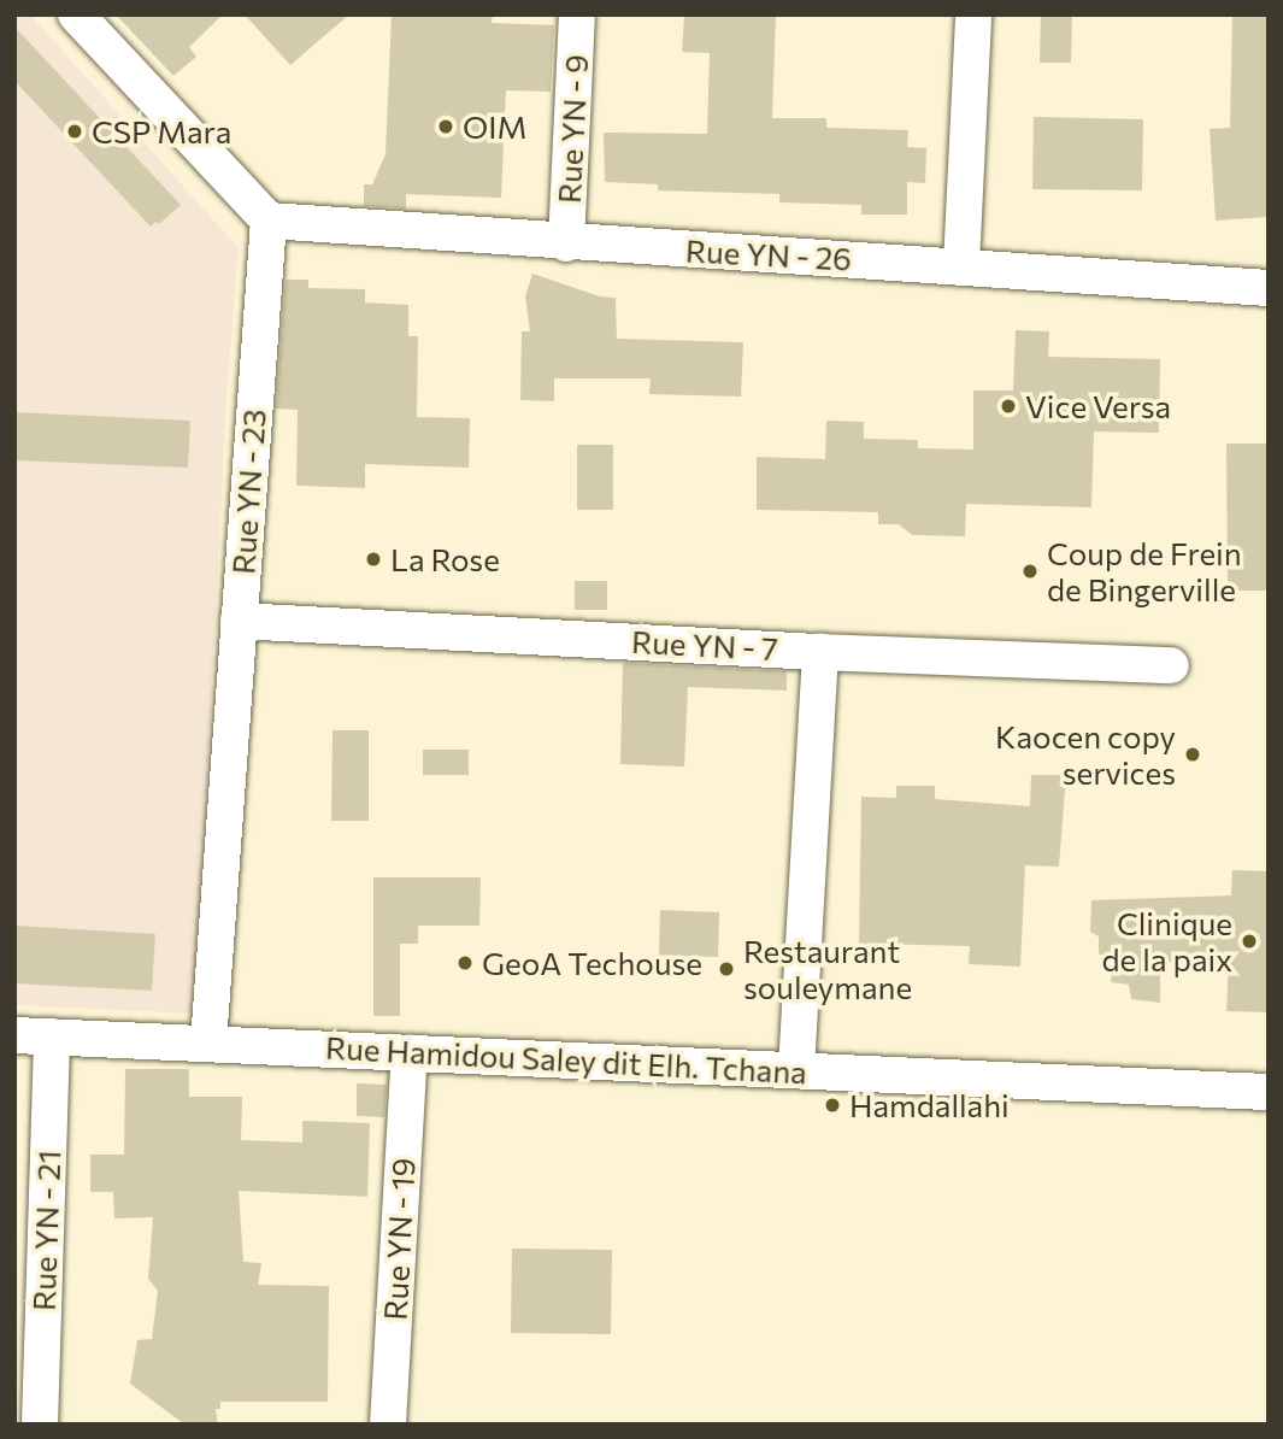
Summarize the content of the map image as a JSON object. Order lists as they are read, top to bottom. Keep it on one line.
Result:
{"streets":{"street":["Rue YN - 9","Rue YN - 26","Rue YN - 23","Rue YN - 7","Rue Hamidou Saley dit Elh. Tchana","Rue YN - 21","Rue YN - 19"]},"crossings":[["Rue YN - 9","Rue YN - 26"],["Rue YN - 26","Rue YN - 23"],["Rue YN - 23","Rue YN - 7"],["Rue YN - 23","Rue Hamidou Saley dit Elh. Tchana"],["Rue Hamidou Saley dit Elh. Tchana","Rue YN - 21"],["Rue Hamidou Saley dit Elh. Tchana","Rue YN - 19"]],"places":["OIM","CSP Mara","Vice Versa","La Rose","Coup de Frein de Bingerville","Kaocen copy services","Clinique de la paix","GeoA Techouse","Restaurant souleymane","Hamdallahi"]}
